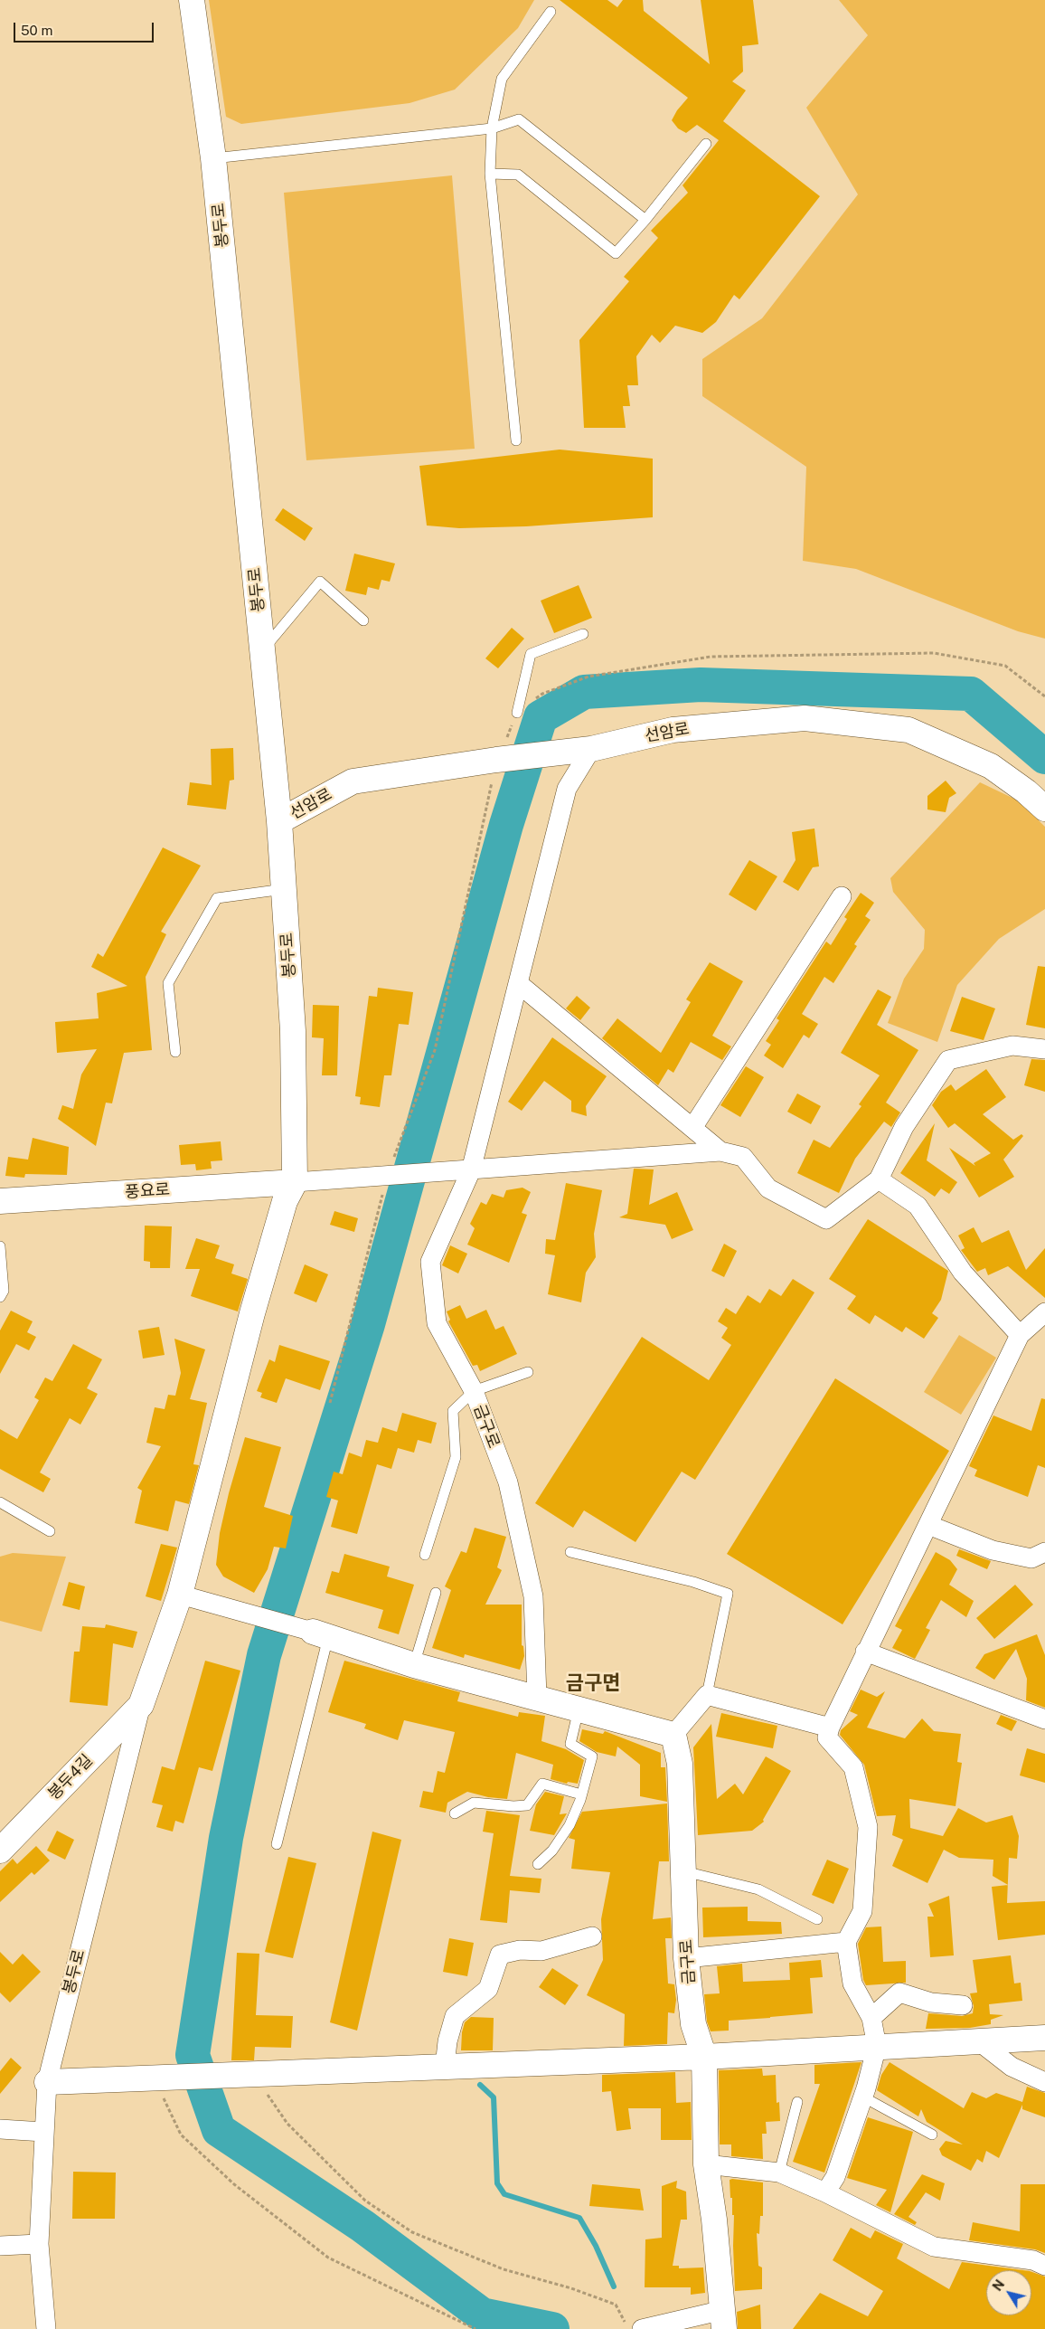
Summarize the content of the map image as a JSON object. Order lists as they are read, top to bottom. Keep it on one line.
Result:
{"streets":{"street":["봉두로","선암로","풍요로","금구로","봉두4길"]},"crossings":[["봉두로","선암로"],["봉두로","풍요로"],["봉두로","봉두4길"],["선암로","금구로"]],"districts":["금구면"],"scale_bar":"50 m","north":"top left"}
